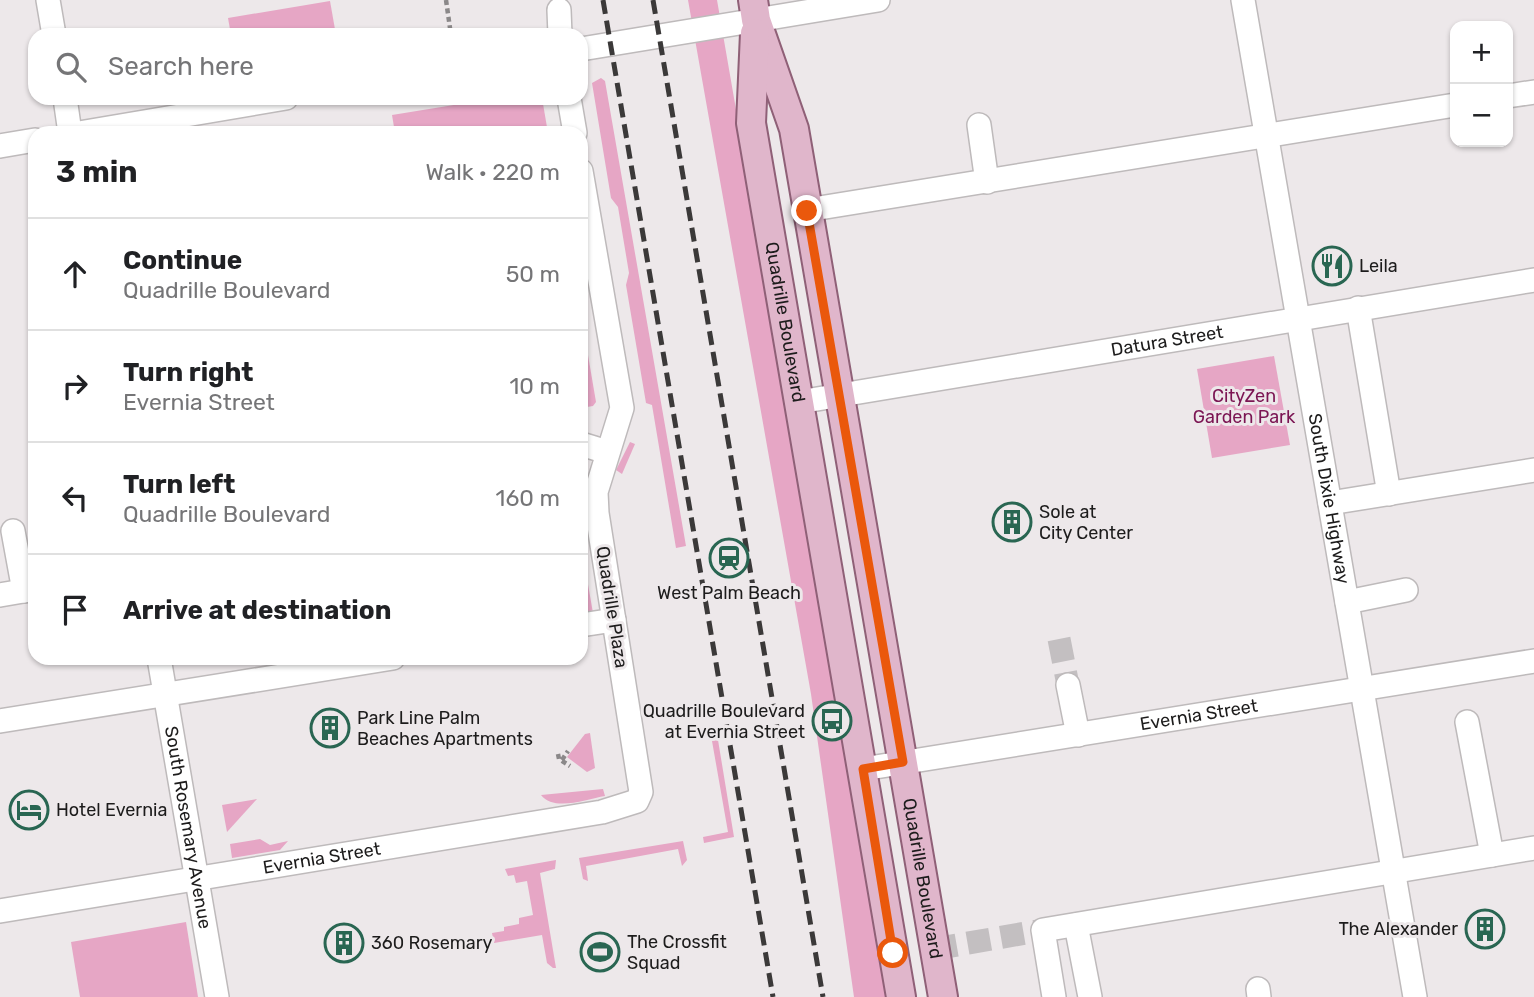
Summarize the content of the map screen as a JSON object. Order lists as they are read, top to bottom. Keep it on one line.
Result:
{"streets":{"main road":["Quadrille Boulevard"],"street":["Datura Street","South Dixie Highway","Quadrille Plaza","Evernia Street","South Rosemary Avenue"]},"crossings":[["Quadrille Boulevard","Datura Street"],["Quadrille Boulevard","Evernia Street"],["Datura Street","South Dixie Highway"],["South Dixie Highway","Evernia Street"],["Quadrille Plaza","Evernia Street"],["Evernia Street","South Rosemary Avenue"]],"parks":["CityZen Garden Park"],"places":{"restaurant":["Leila"],"building":["Sole at City Center","Park Line Palm Beaches Apartments","The Alexander","360 Rosemary"],"station":["West Palm Beach"],"bus stop":["Quadrille Boulevard at Evernia Street"],"hotel":["Hotel Evernia"],"sports":["The Crossfit Squad"]},"page":{"map_buttons":["+","−"],"search":"Search here","heading":["3 min","Walk · 220 m"],"list":[["Continue","Quadrille Boulevard","50 m"],["Turn right","Evernia Street","10 m"],["Turn left","Quadrille Boulevard","160 m"],"Arrive at destination"]}}
